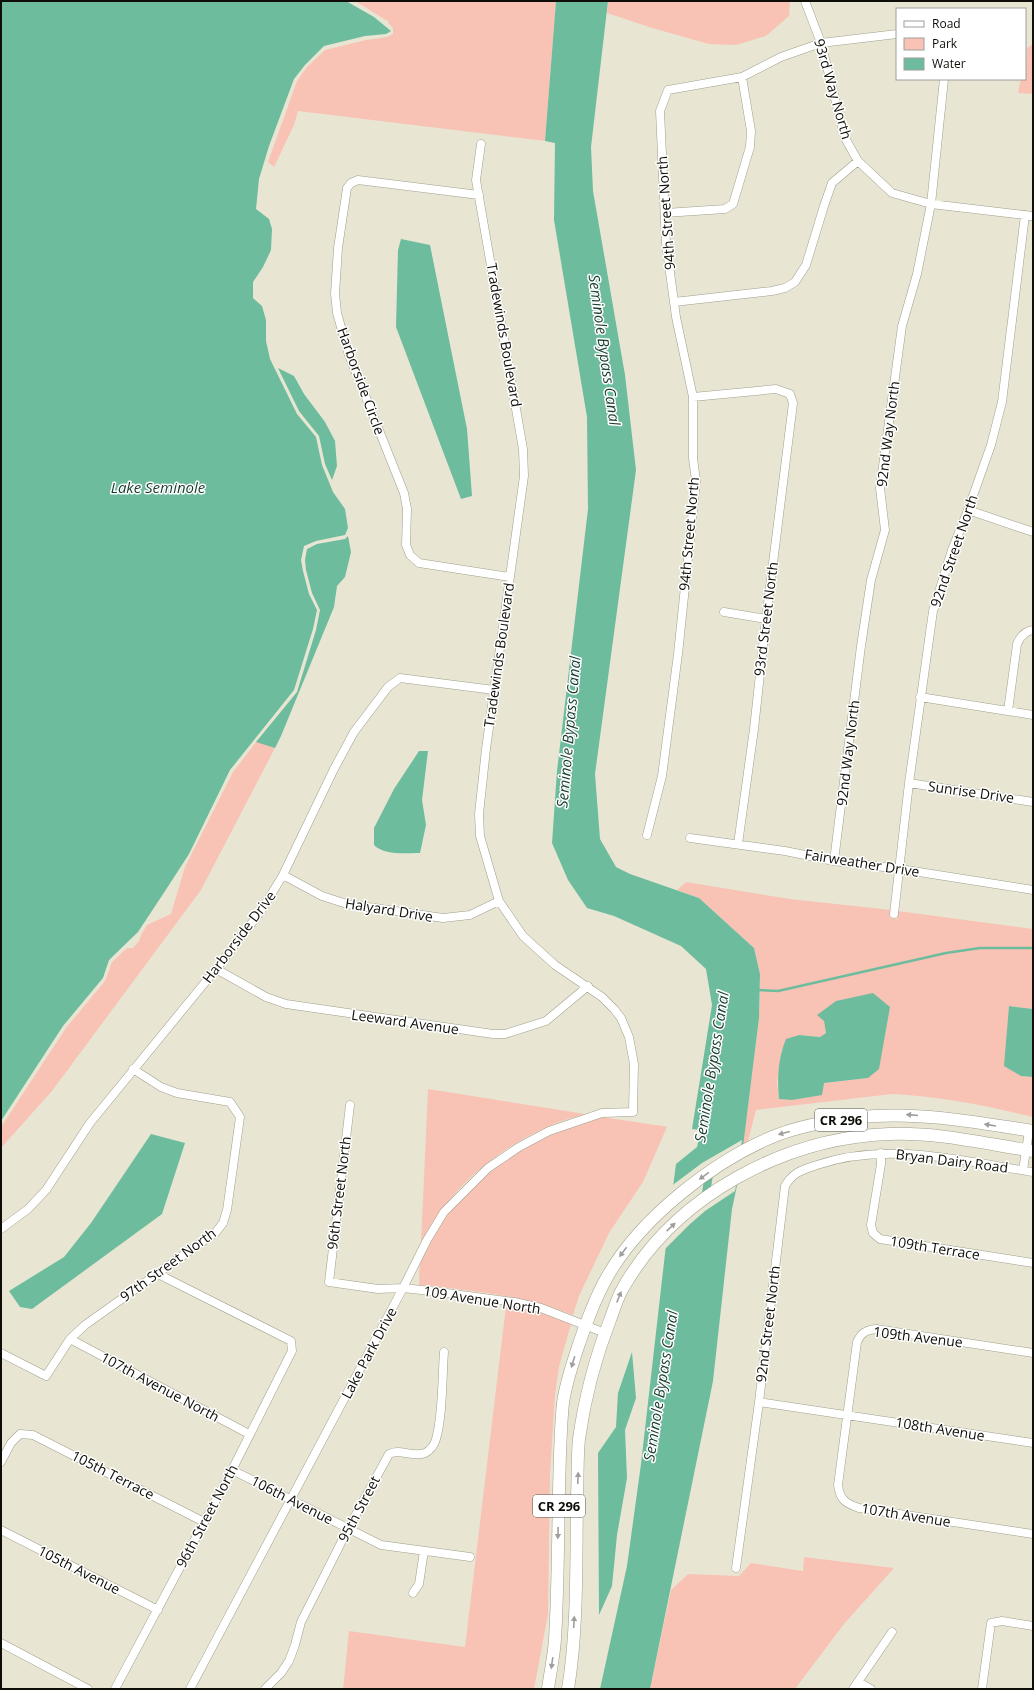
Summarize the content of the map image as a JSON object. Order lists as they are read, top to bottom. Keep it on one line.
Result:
{"streets":{"main road":["CR 296","Bryan Dairy Road"],"street":["93rd Way North","94th Street North","Tradewinds Boulevard","Harborside Circle","92nd Way North","92nd Street North","93rd Street North","Sunrise Drive","Fairweather Drive","Halyard Drive","Harborside Drive","Leeward Avenue","96th Street North","109th Terrace","97th Street North","109 Avenue North","109th Avenue","Lake Park Drive","107th Avenue North","108th Avenue","105th Terrace","106th Avenue","95th Street","107th Avenue","105th Avenue"]},"crossings":[["93rd Way North","92nd Way North"],["93rd Way North","92nd Street North"],["94th Street North","93rd Street North"],["Tradewinds Boulevard","Harborside Circle"],["Tradewinds Boulevard","Halyard Drive"],["Tradewinds Boulevard","Harborside Drive"],["Tradewinds Boulevard","Leeward Avenue"],["Tradewinds Boulevard","Lake Park Drive"],["92nd Way North","Fairweather Drive"],["92nd Street North","Sunrise Drive"],["92nd Street North","Fairweather Drive"],["92nd Street North","Bryan Dairy Road"],["92nd Street North","109th Terrace"],["92nd Street North","108th Avenue"],["93rd Street North","Fairweather Drive"],["Halyard Drive","Harborside Drive"],["Harborside Drive","Leeward Avenue"],["Harborside Drive","97th Street North"],["CR 296","Bryan Dairy Road"],["CR 296","109 Avenue North"],["Bryan Dairy Road","109th Terrace"],["Bryan Dairy Road","109 Avenue North"],["96th Street North","97th Street North"],["96th Street North","109 Avenue North"],["96th Street North","107th Avenue North"],["96th Street North","105th Terrace"],["96th Street North","106th Avenue"],["96th Street North","105th Avenue"],["97th Street North","107th Avenue North"],["109 Avenue North","Lake Park Drive"],["109th Avenue","108th Avenue"],["109th Avenue","107th Avenue"],["Lake Park Drive","106th Avenue"],["108th Avenue","107th Avenue"],["106th Avenue","95th Street"]],"water":["Seminole Bypass Canal","Lake Seminole"],"legend":["Road","Park","Water"]}
